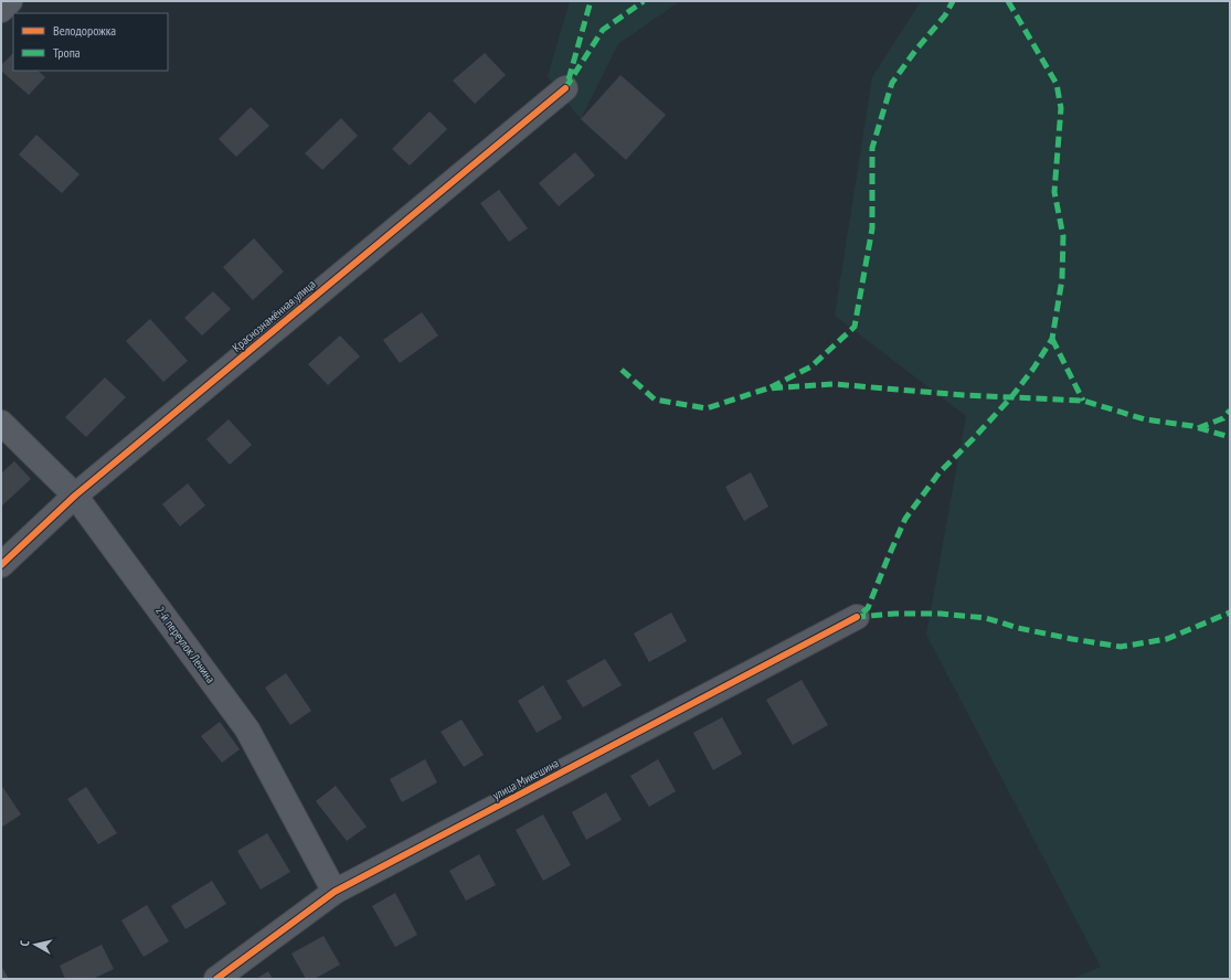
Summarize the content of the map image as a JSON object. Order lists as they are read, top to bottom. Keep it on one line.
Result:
{"streets":{"street":["Краснознамённая улица","2-й переулок Ленина","улица Микешина"]},"crossings":[["Краснознамённая улица","2-й переулок Ленина"],["2-й переулок Ленина","улица Микешина"]],"legend":["Велодорожка","Тропа"],"north":"left"}
